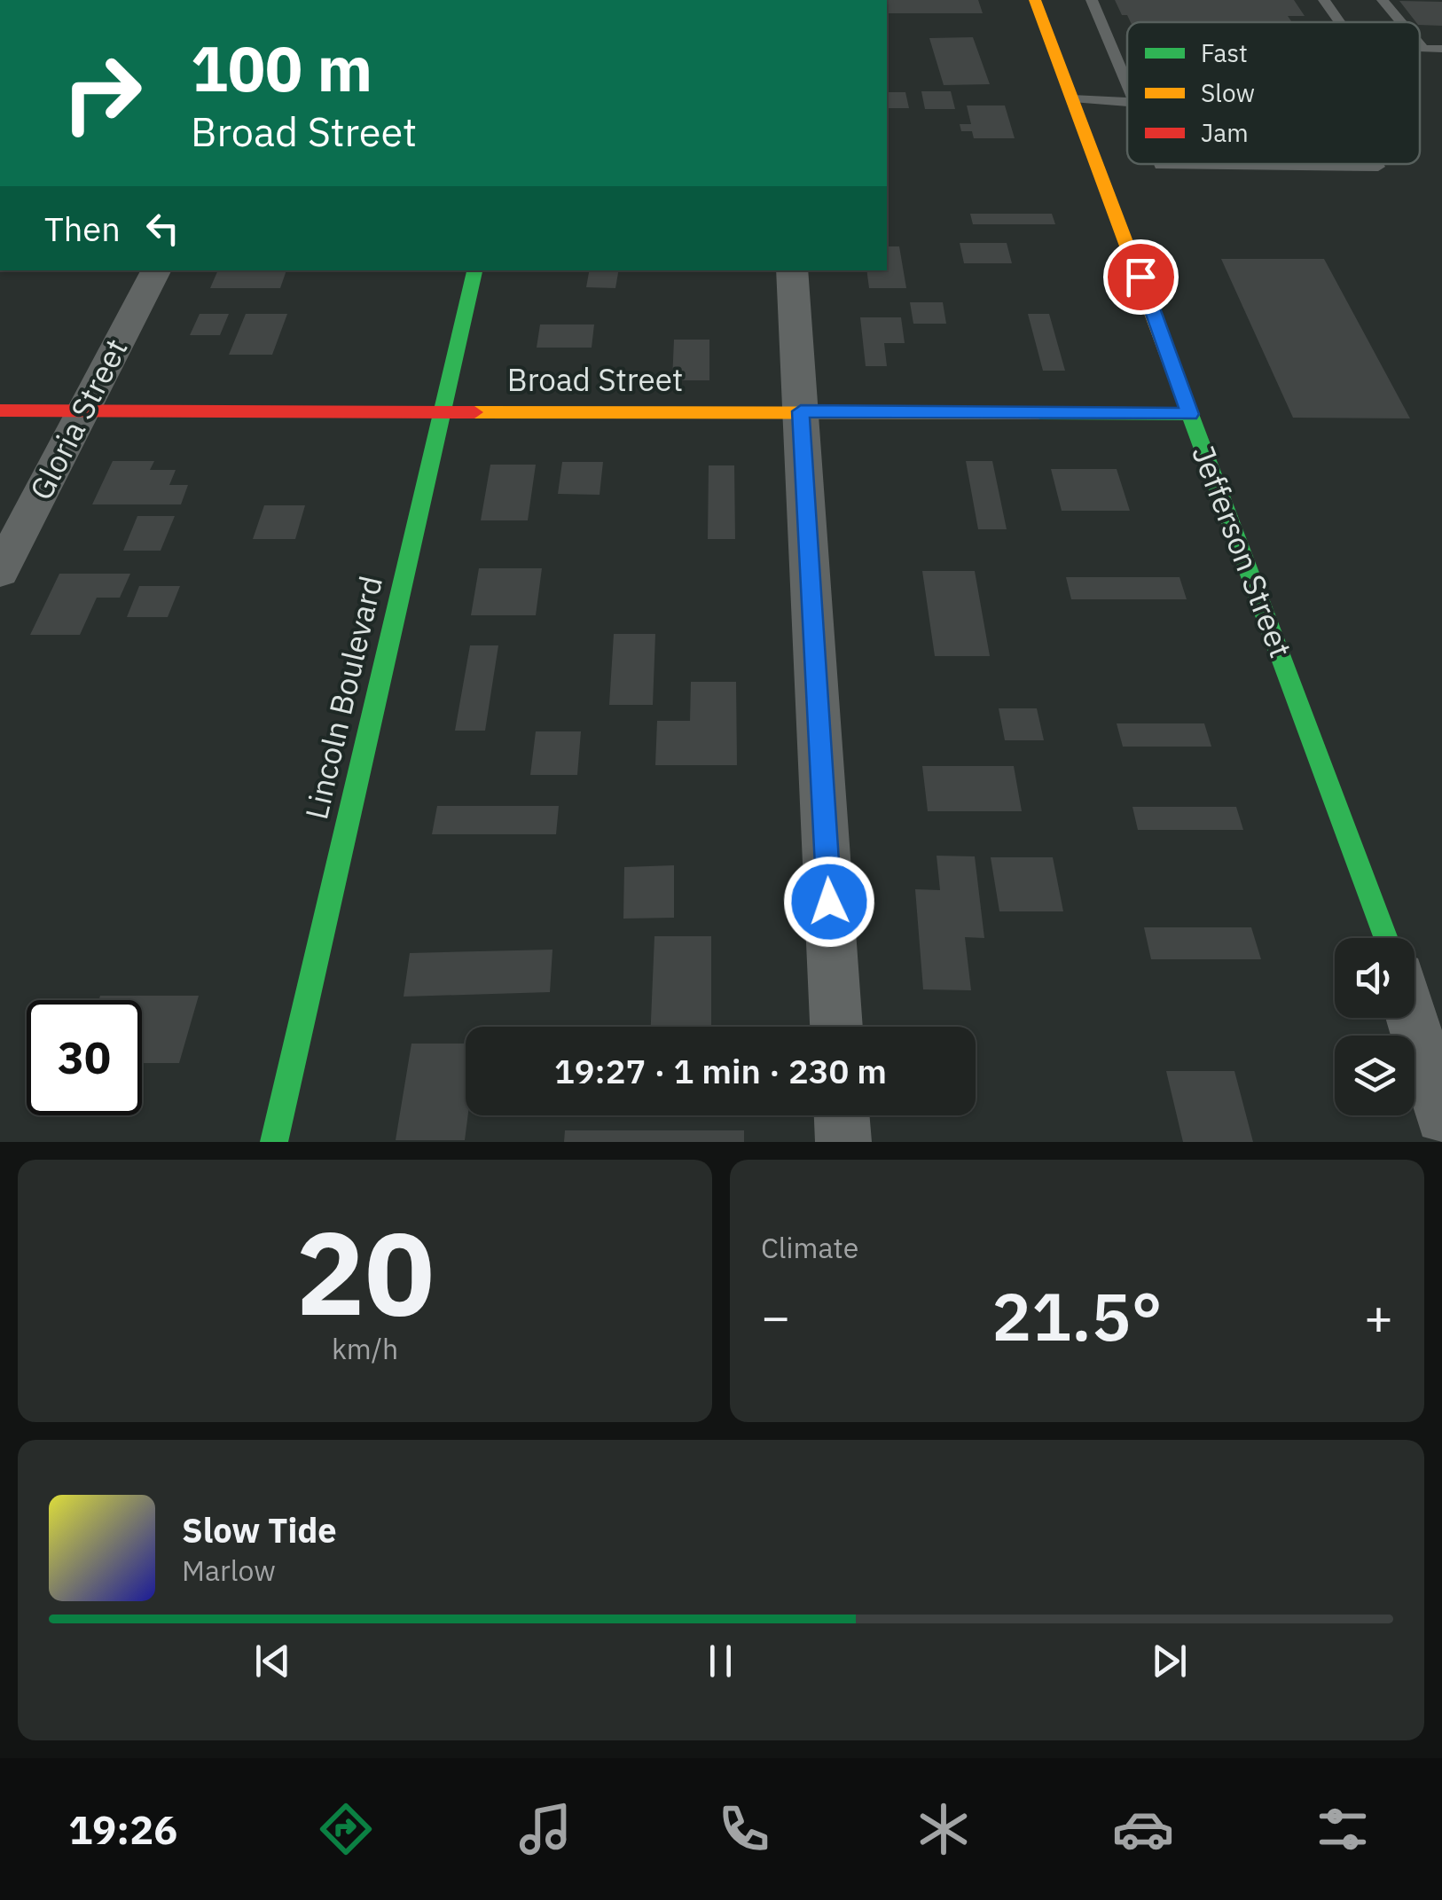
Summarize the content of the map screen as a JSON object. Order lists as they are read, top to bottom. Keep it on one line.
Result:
{"streets":{"street":["Broad Street","Gloria Street","Jefferson Street","Lincoln Boulevard"]},"crossings":[["Broad Street","Gloria Street"],["Broad Street","Jefferson Street"],["Broad Street","Lincoln Boulevard"]],"legend":["Fast","Slow","Jam"],"page":{"turn":["100 m","Broad Street"],"then":"Then","limit":"30","trip":"19:27 · 1 min · 230 m","tile":[["20","km/h"],"Climate"],"heat":["−","21.5°","+"],"song":["Slow Tide","Marlow"],"tabs":"19:26"}}
